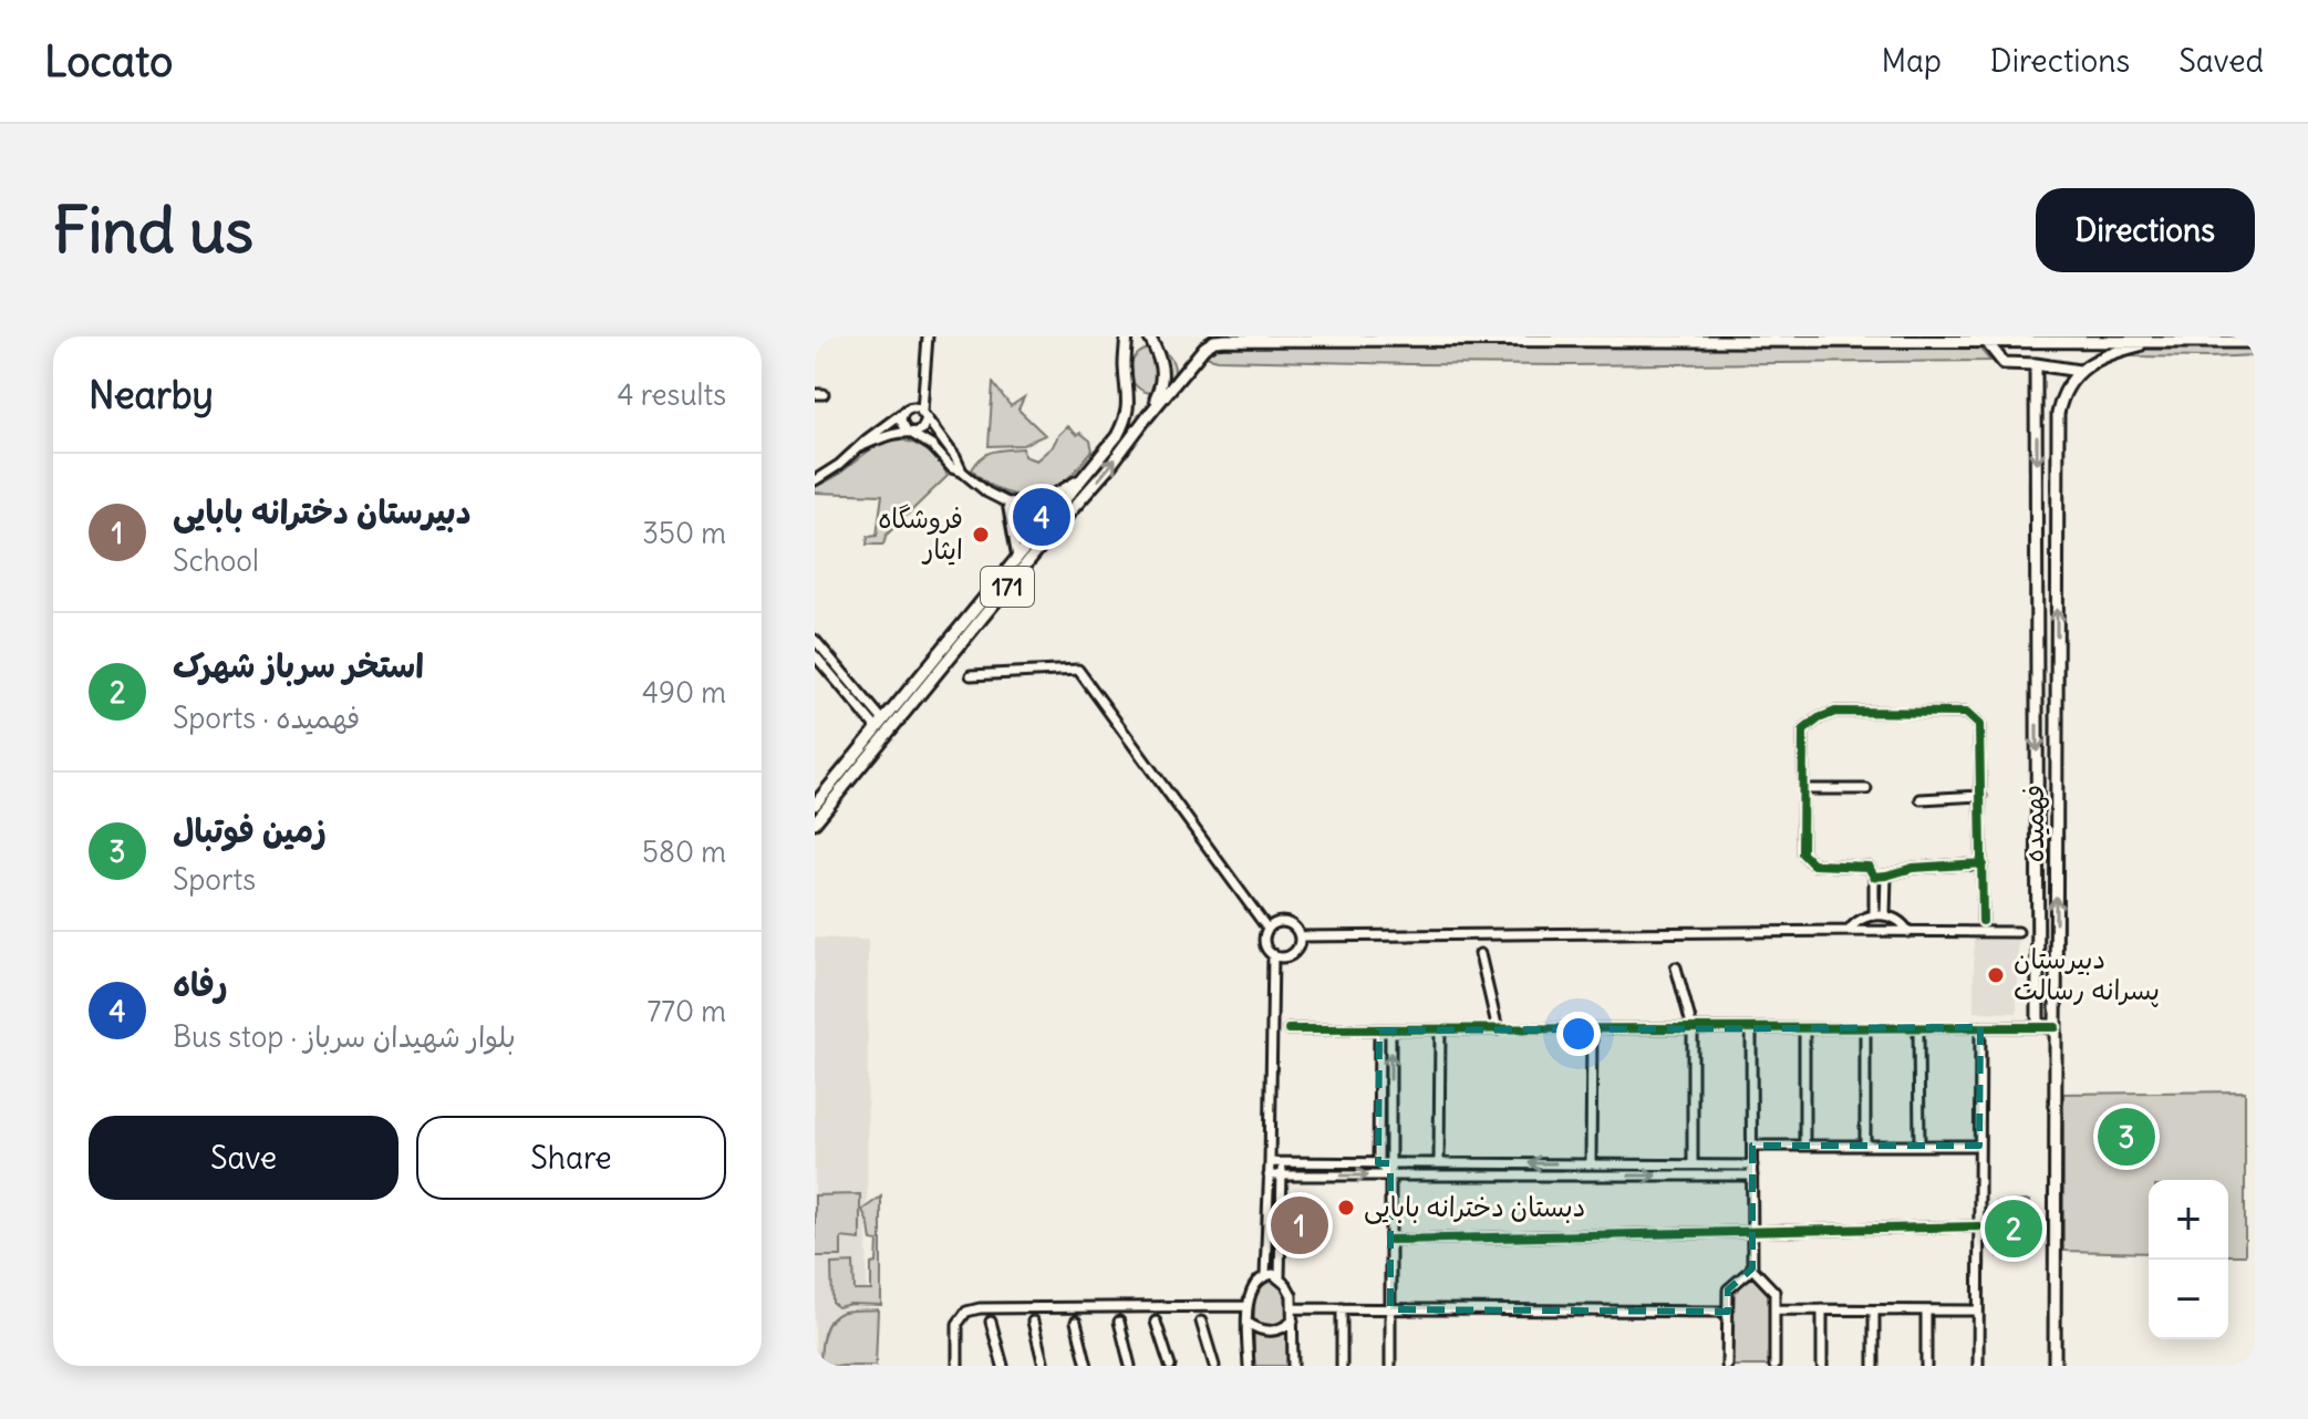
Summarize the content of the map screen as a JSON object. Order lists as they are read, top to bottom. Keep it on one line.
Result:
{"streets":{"main road":["171","فهمیده"]},"places":["فروشگاه ایثار","دبیرستان پسرانه رسالت","دبستان دخترانه بابایی"],"page":{"header":"Locato","nav":["Map","Directions","Saved"],"buttons":["Directions",["Save","Share"]],"title":"Find us","heading":["Nearby","4 results"],"list":[{"mark":"1","name":"دبیرستان دخترانه بابایی","note":"School","value":"350 m"},{"mark":"2","name":"استخر سرباز شهرک","note":"Sports · فهمیده","value":"490 m"},{"mark":"3","name":"زمین فوتبال","note":"Sports","value":"580 m"},{"mark":"4","name":"رفاه","note":"Bus stop · بلوار شهیدان سرباز","value":"770 m"}],"pins":["4","3","1","2"],"map_buttons":["+","−"]}}
